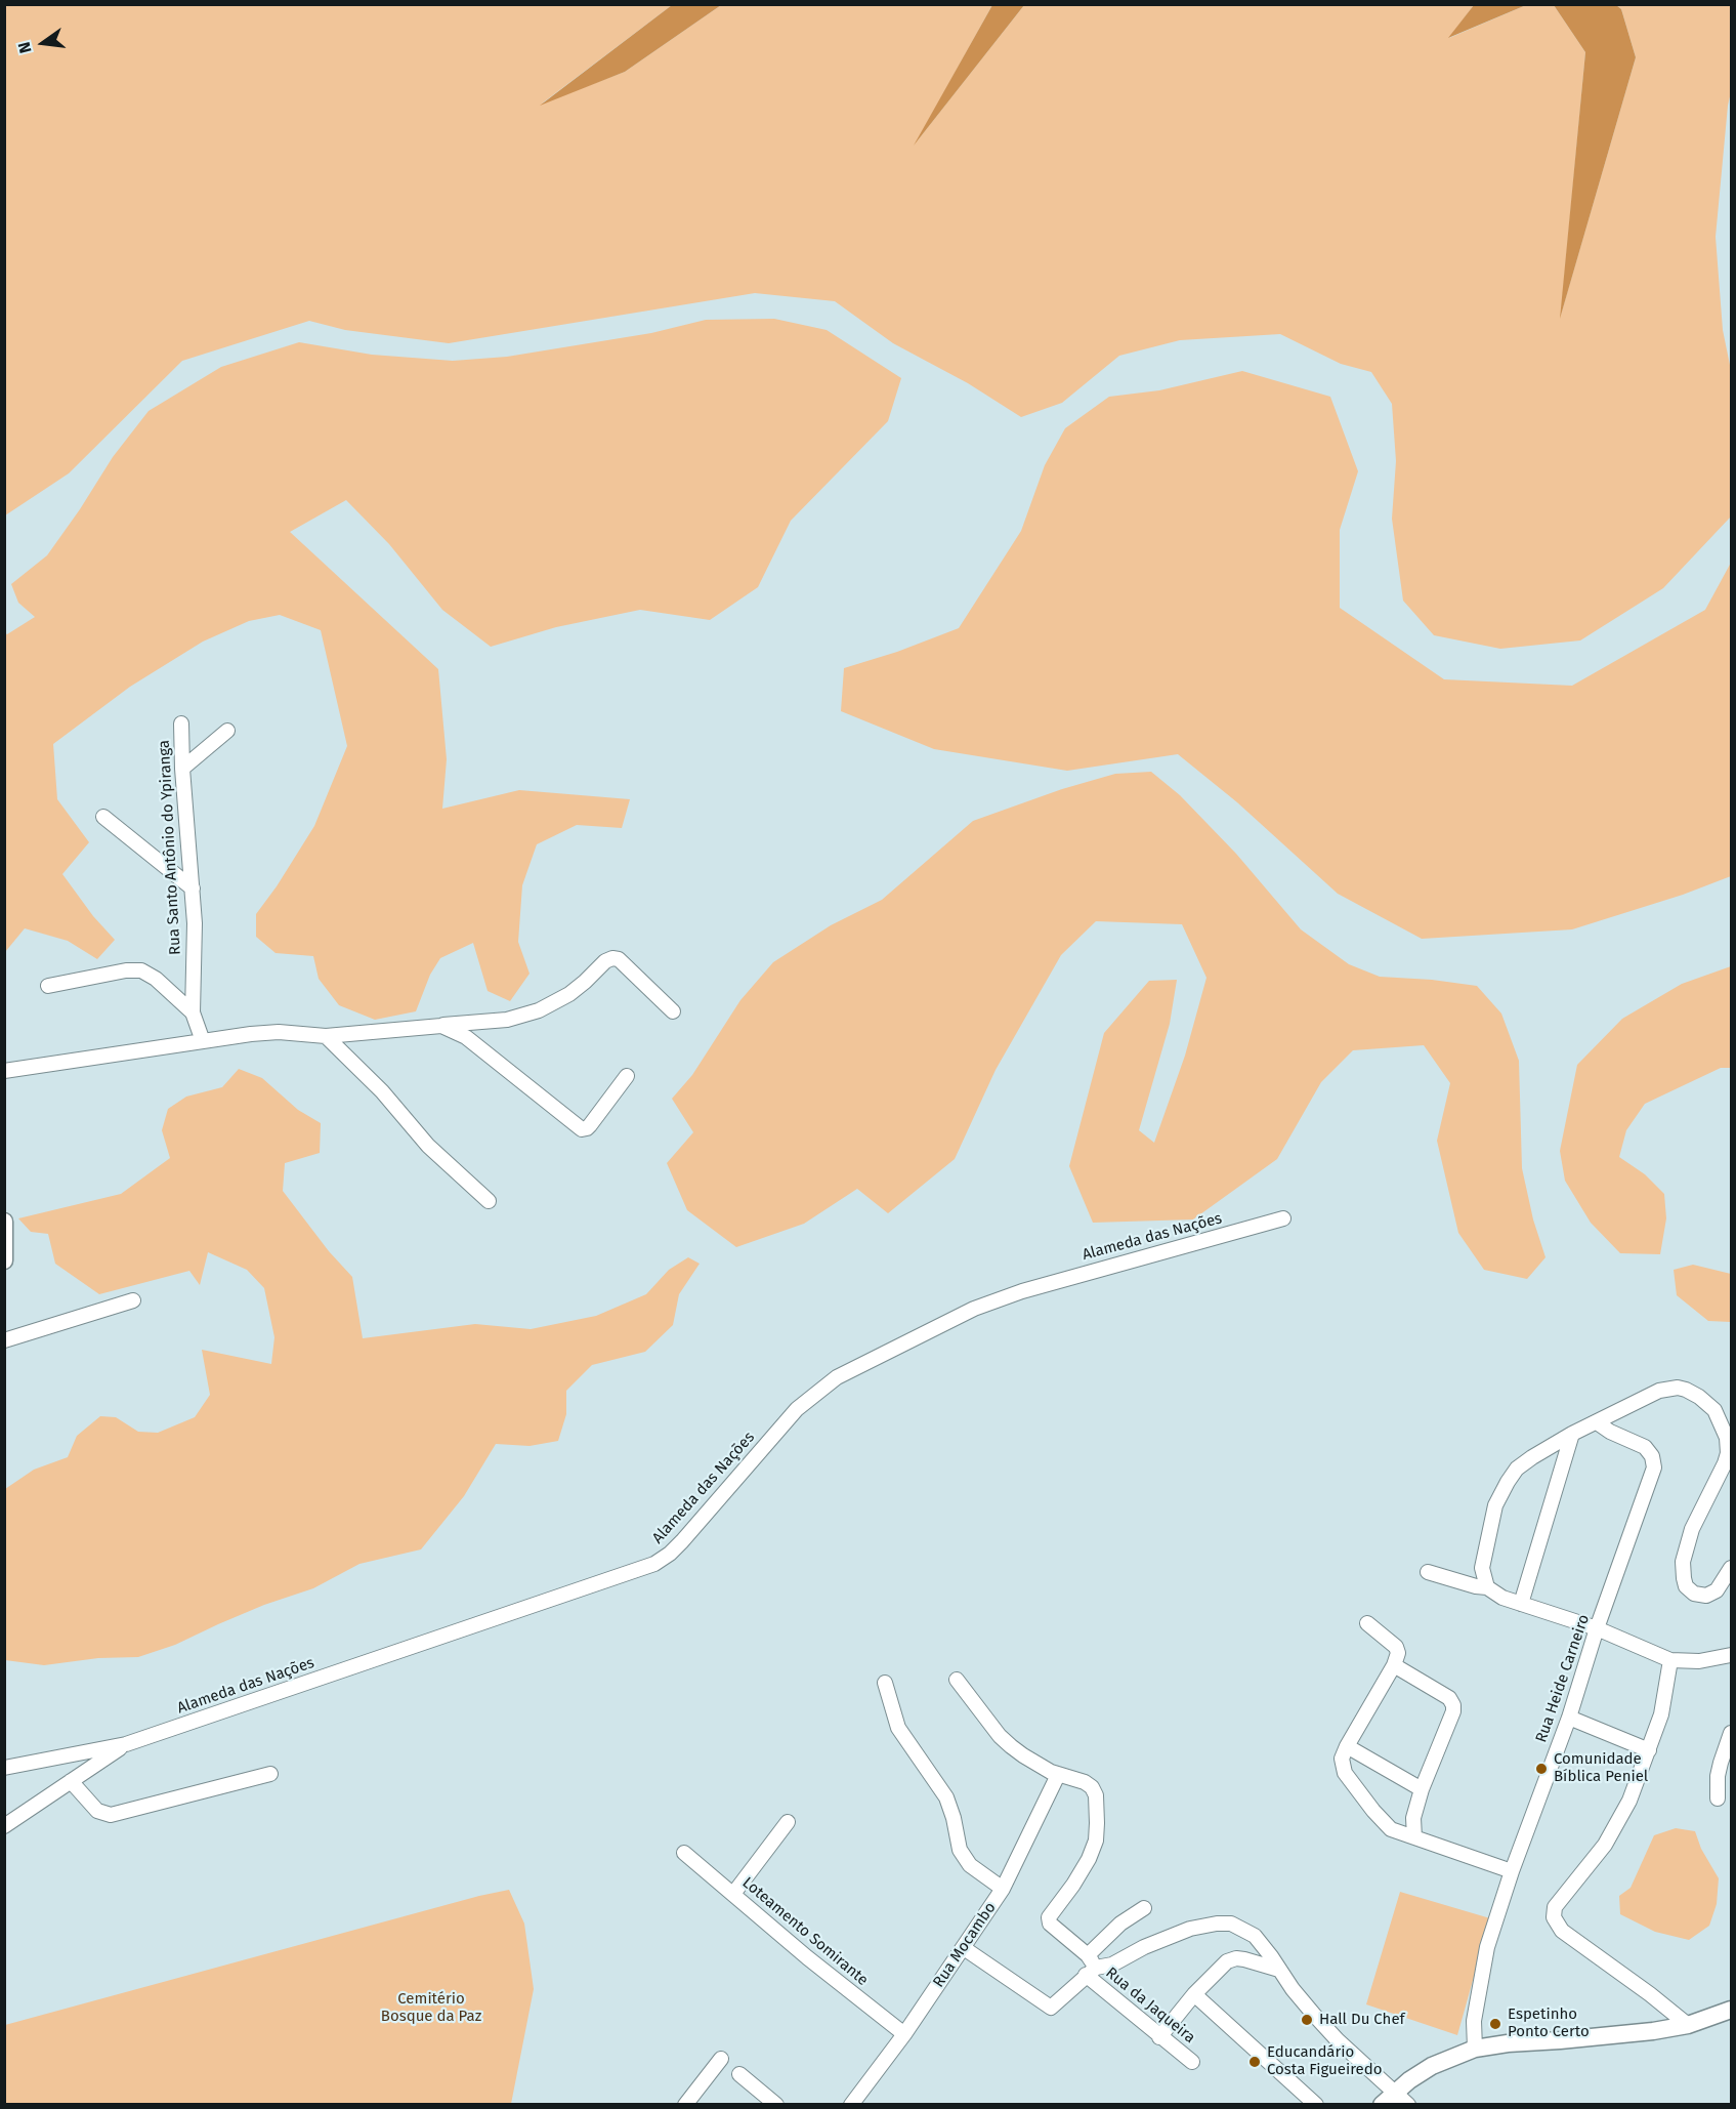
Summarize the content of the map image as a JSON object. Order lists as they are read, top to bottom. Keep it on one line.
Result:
{"streets":{"street":["Rua Santo Antônio do Ypiranga","Alameda das Nações","Rua Heide Carneiro","Loteamento Somirante","Rua Mocambo","Rua da Jaqueira"]},"crossings":[["Loteamento Somirante","Rua Mocambo"],["Rua Mocambo","Rua da Jaqueira"]],"parks":["Cemitério Bosque da Paz"],"places":["Comunidade Bíblica Peniel","Hall Du Chef","Espetinho Ponto Certo","Educandário Costa Figueiredo"],"north":"left"}
